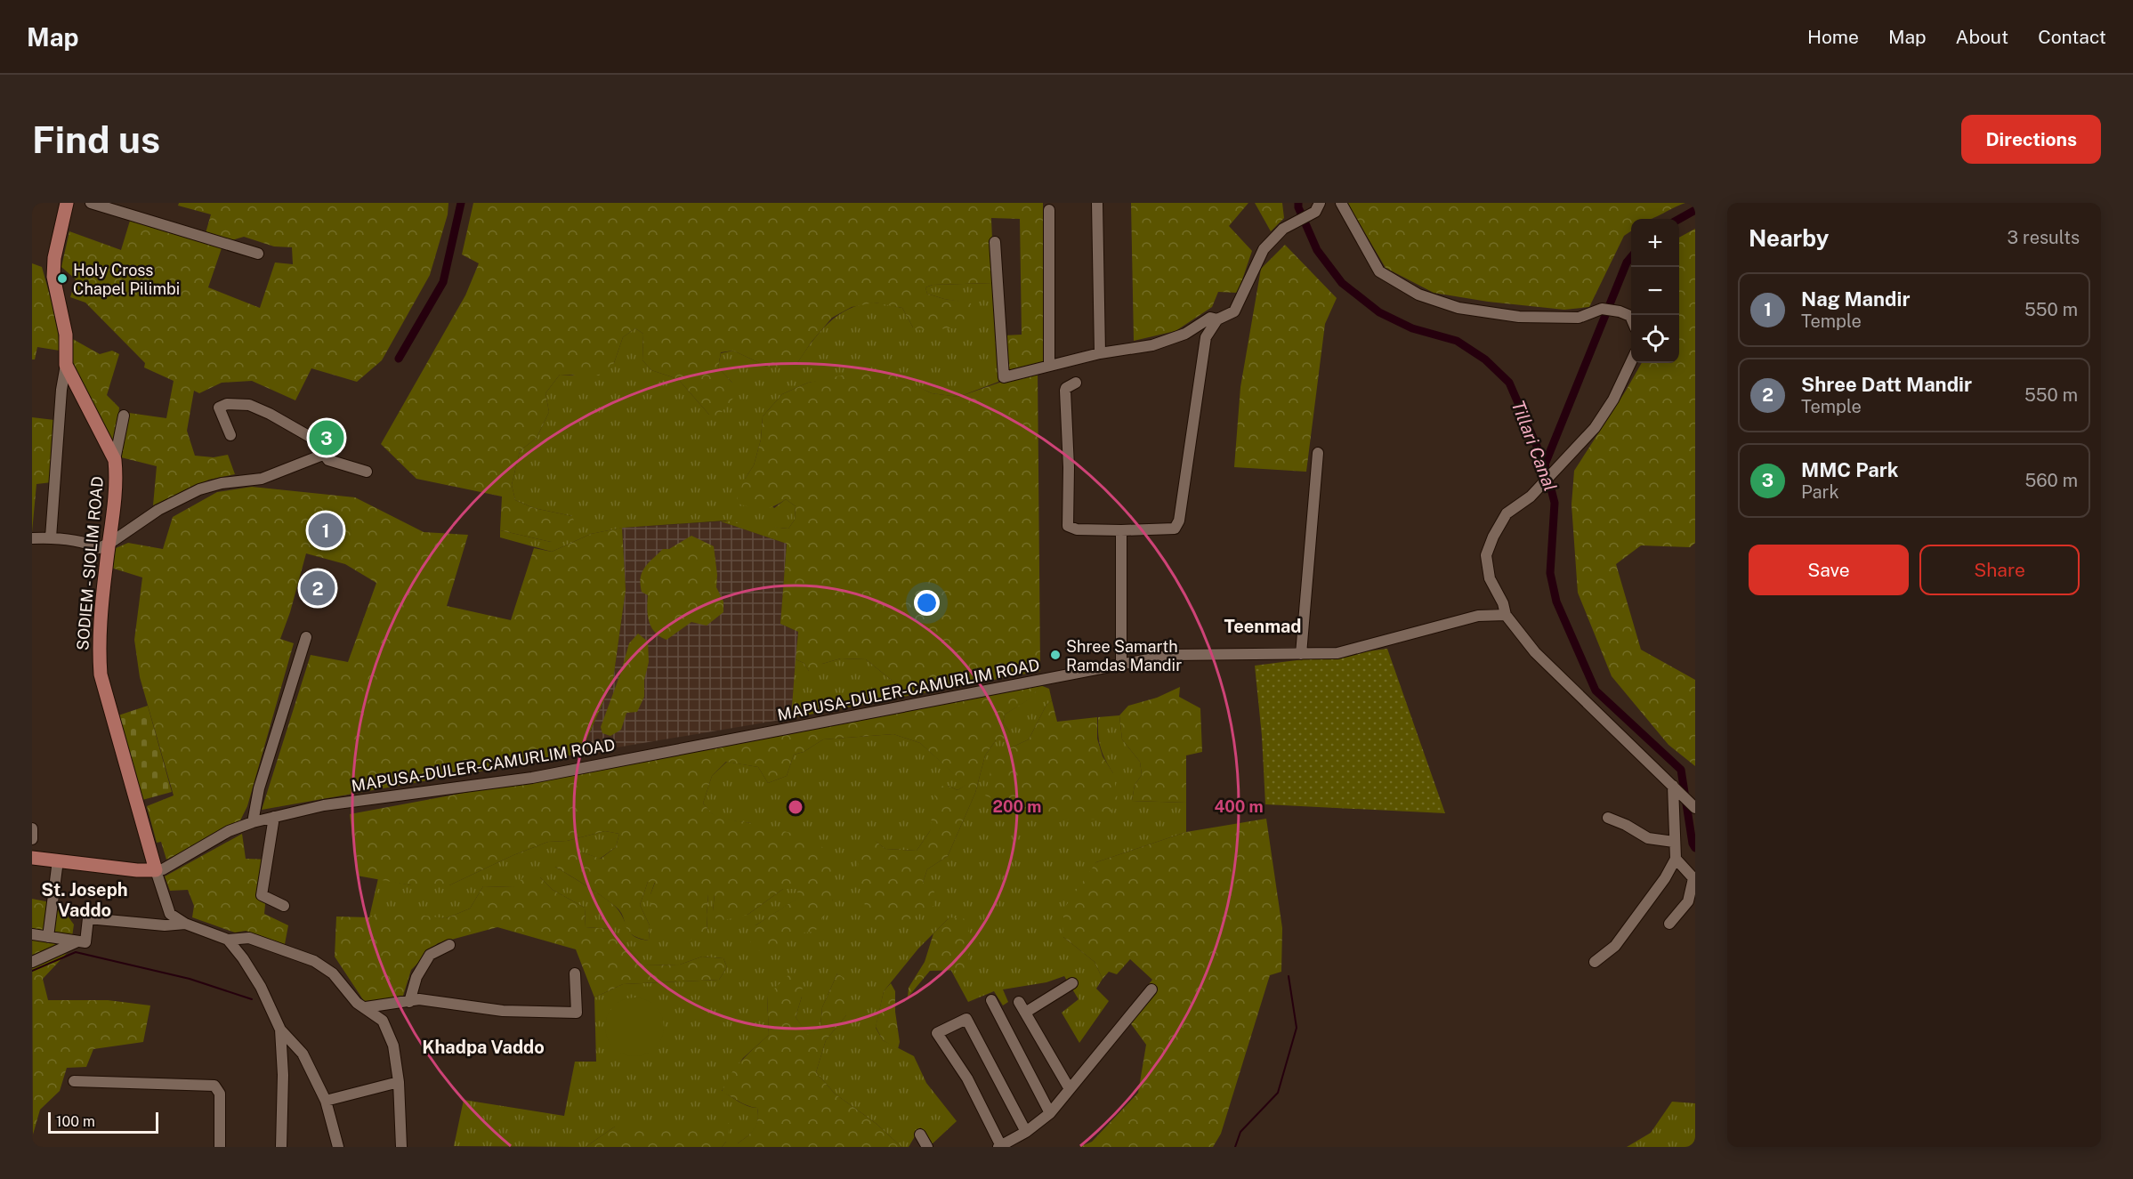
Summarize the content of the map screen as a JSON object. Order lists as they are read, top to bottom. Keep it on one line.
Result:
{"streets":{"main road":["SODIEM - SIOLIM ROAD"],"street":["MAPUSA-DULER-CAMURLIM ROAD"]},"crossings":[["SODIEM - SIOLIM ROAD","MAPUSA-DULER-CAMURLIM ROAD"]],"districts":["Teenmad","St. Joseph Vaddo","Khadpa Vaddo"],"water":["Tillari Canal"],"places":["Holy Cross Chapel Pilimbi","Shree Samarth Ramdas Mandir"],"scale_bar":"100 m","page":{"header":"Map","nav":["Home","Map","About","Contact"],"buttons":["Directions",["Save","Share"]],"title":"Find us","heading":["Nearby","3 results"],"map_buttons":["+","−"],"list":[{"mark":"1","name":"Nag Mandir","note":"Temple","value":"550 m"},{"mark":"2","name":"Shree Datt Mandir","note":"Temple","value":"550 m"},{"mark":"3","name":"MMC Park","note":"Park","value":"560 m"}],"pins":["3","1","2"],"scale":"100 m"},"rings":["200 m","400 m"]}
